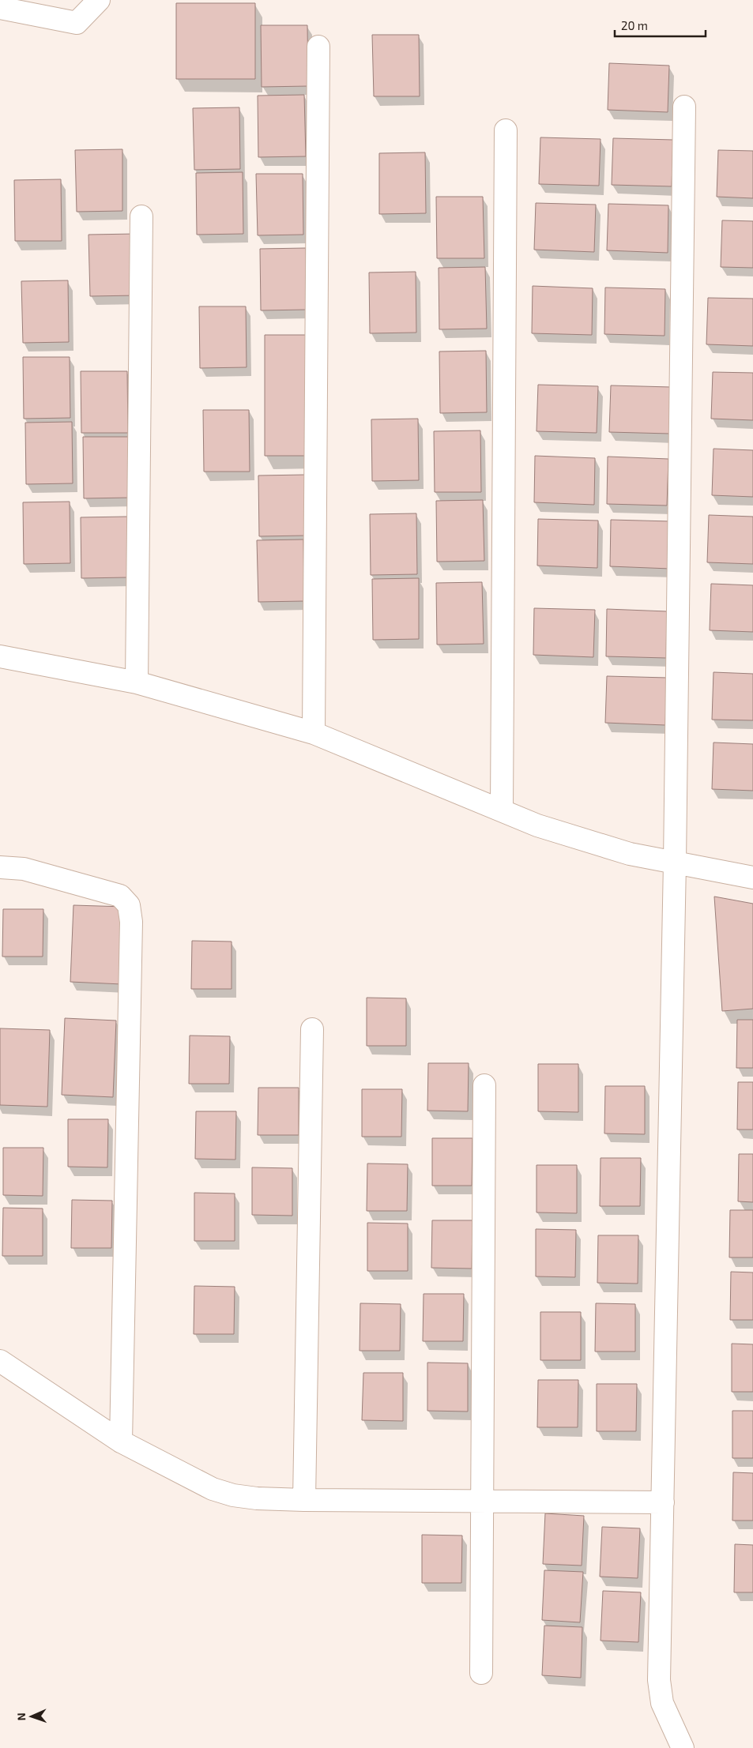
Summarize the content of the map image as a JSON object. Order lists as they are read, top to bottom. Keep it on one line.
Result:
{"scale_bar":"20 m","north":"left"}
